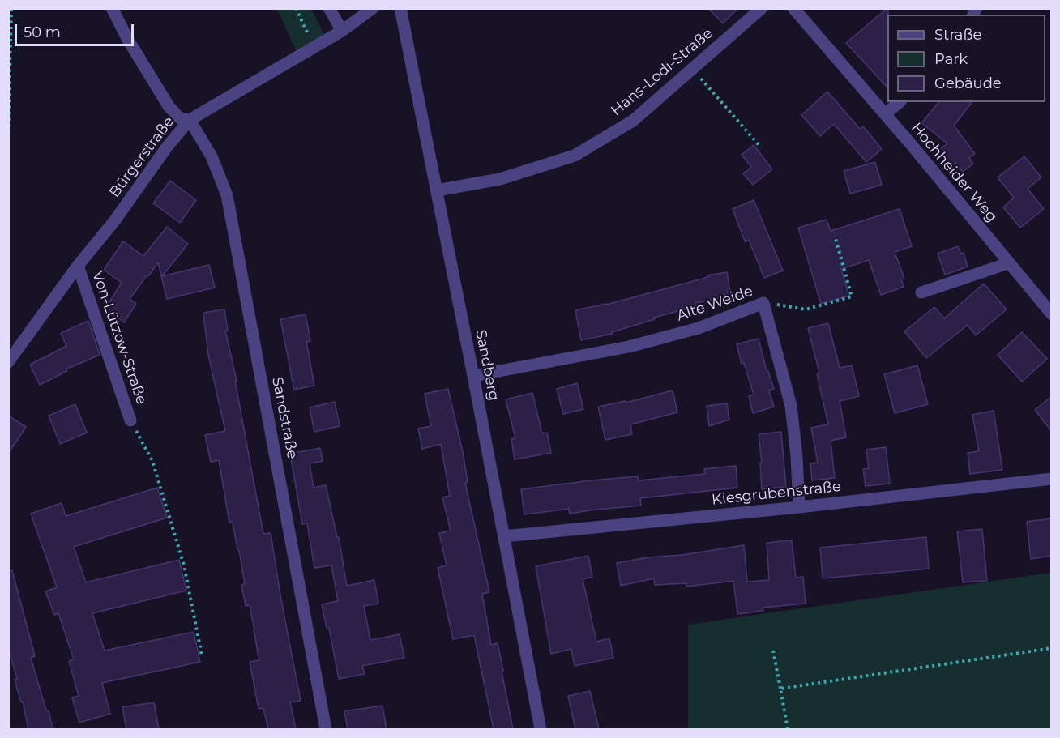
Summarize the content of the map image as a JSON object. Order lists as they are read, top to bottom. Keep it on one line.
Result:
{"streets":{"street":["Hans-Lodi-Straße","Bürgerstraße","Hochheider Weg","Alte Weide","Von-Lützow-Straße","Sandberg","Sandstraße","Kiesgrubenstraße"]},"crossings":[["Hans-Lodi-Straße","Sandberg"],["Bürgerstraße","Von-Lützow-Straße"],["Bürgerstraße","Sandstraße"],["Alte Weide","Sandberg"],["Alte Weide","Kiesgrubenstraße"],["Sandberg","Kiesgrubenstraße"]],"legend":["Straße","Park","Gebäude"],"scale_bar":"50 m"}
